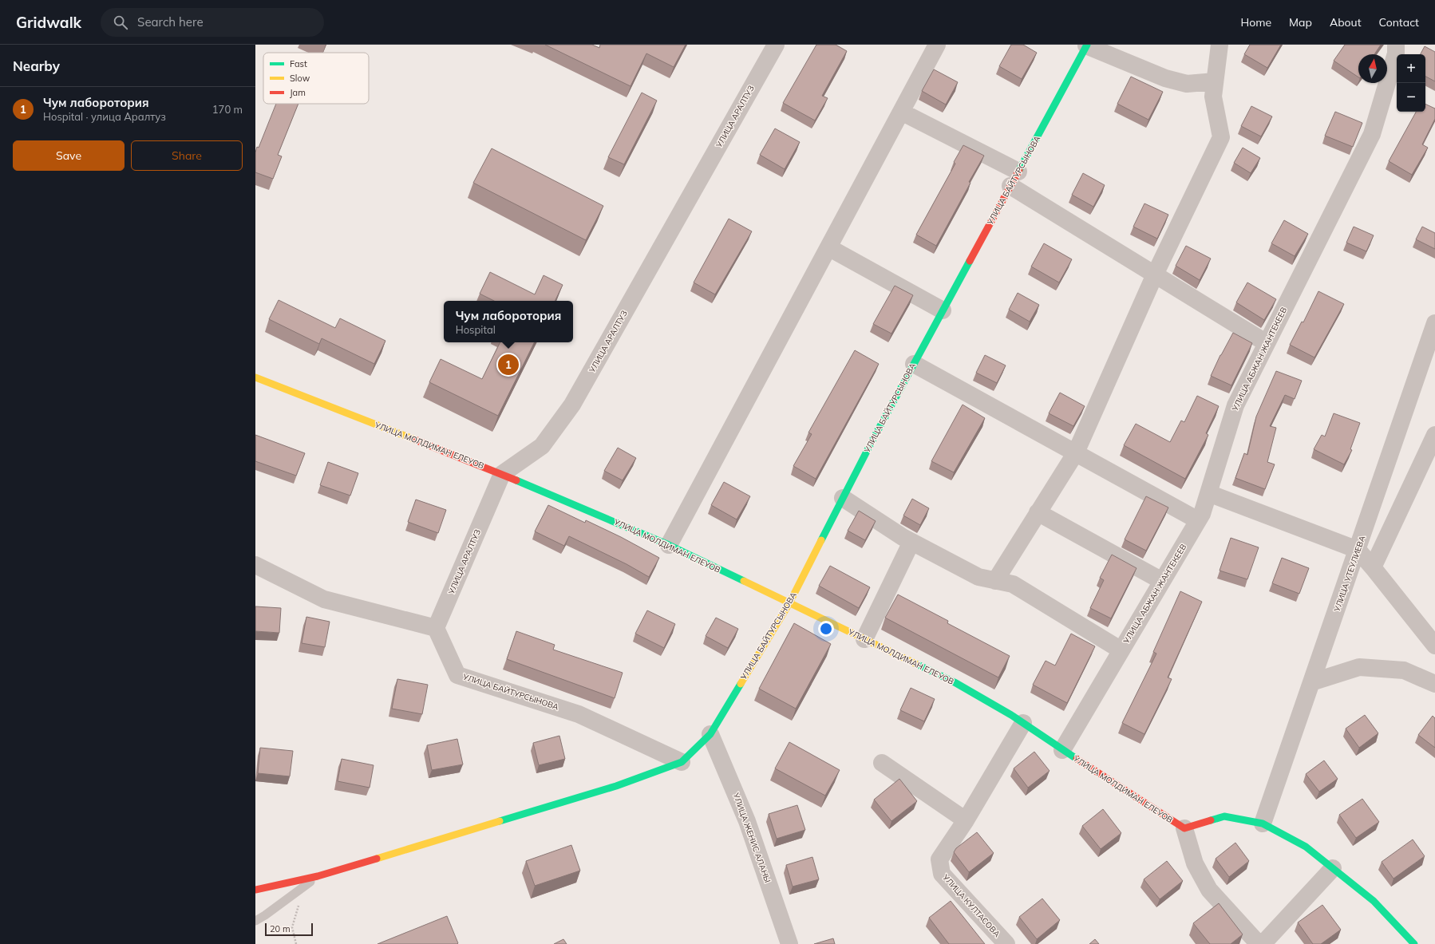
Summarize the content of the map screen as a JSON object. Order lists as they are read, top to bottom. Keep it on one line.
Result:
{"streets":{"street":["УЛИЦА АРАЛТУЗ","УЛИЦА БАЙТУРСЫНОВА","УЛИЦА АБЖАН ЖАНТЕКЕЕВ","УЛИЦА МОЛДИМАН ЕЛЕУОВ","УЛИЦА УТЕУЛИЕВА","УЛИЦА ЖЕНИС АЛАНЫ","УЛИЦА КУЛТАСОВА"]},"crossings":[["УЛИЦА АРАЛТУЗ","УЛИЦА БАЙТУРСЫНОВА"],["УЛИЦА АРАЛТУЗ","УЛИЦА МОЛДИМАН ЕЛЕУОВ"],["УЛИЦА БАЙТУРСЫНОВА","УЛИЦА МОЛДИМАН ЕЛЕУОВ"],["УЛИЦА БАЙТУРСЫНОВА","УЛИЦА ЖЕНИС АЛАНЫ"],["УЛИЦА АБЖАН ЖАНТЕКЕЕВ","УЛИЦА МОЛДИМАН ЕЛЕУОВ"],["УЛИЦА МОЛДИМАН ЕЛЕУОВ","УЛИЦА КУЛТАСОВА"]],"legend":["Fast","Slow","Jam"],"scale_bar":"20 m","north":"top","page":{"header":"Gridwalk","search":"Search here","nav":["Home","Map","About","Contact"],"heading":"Nearby","map_buttons":["+","−"],"list":[{"mark":"1","name":"Чум лаборотория","note":"Hospital · улица Аралтуз","value":"170 m"}],"buttons":["Save","Share"],"popup":["Чум лаборотория","Hospital"],"pins":"1","scale":"20 m"}}
